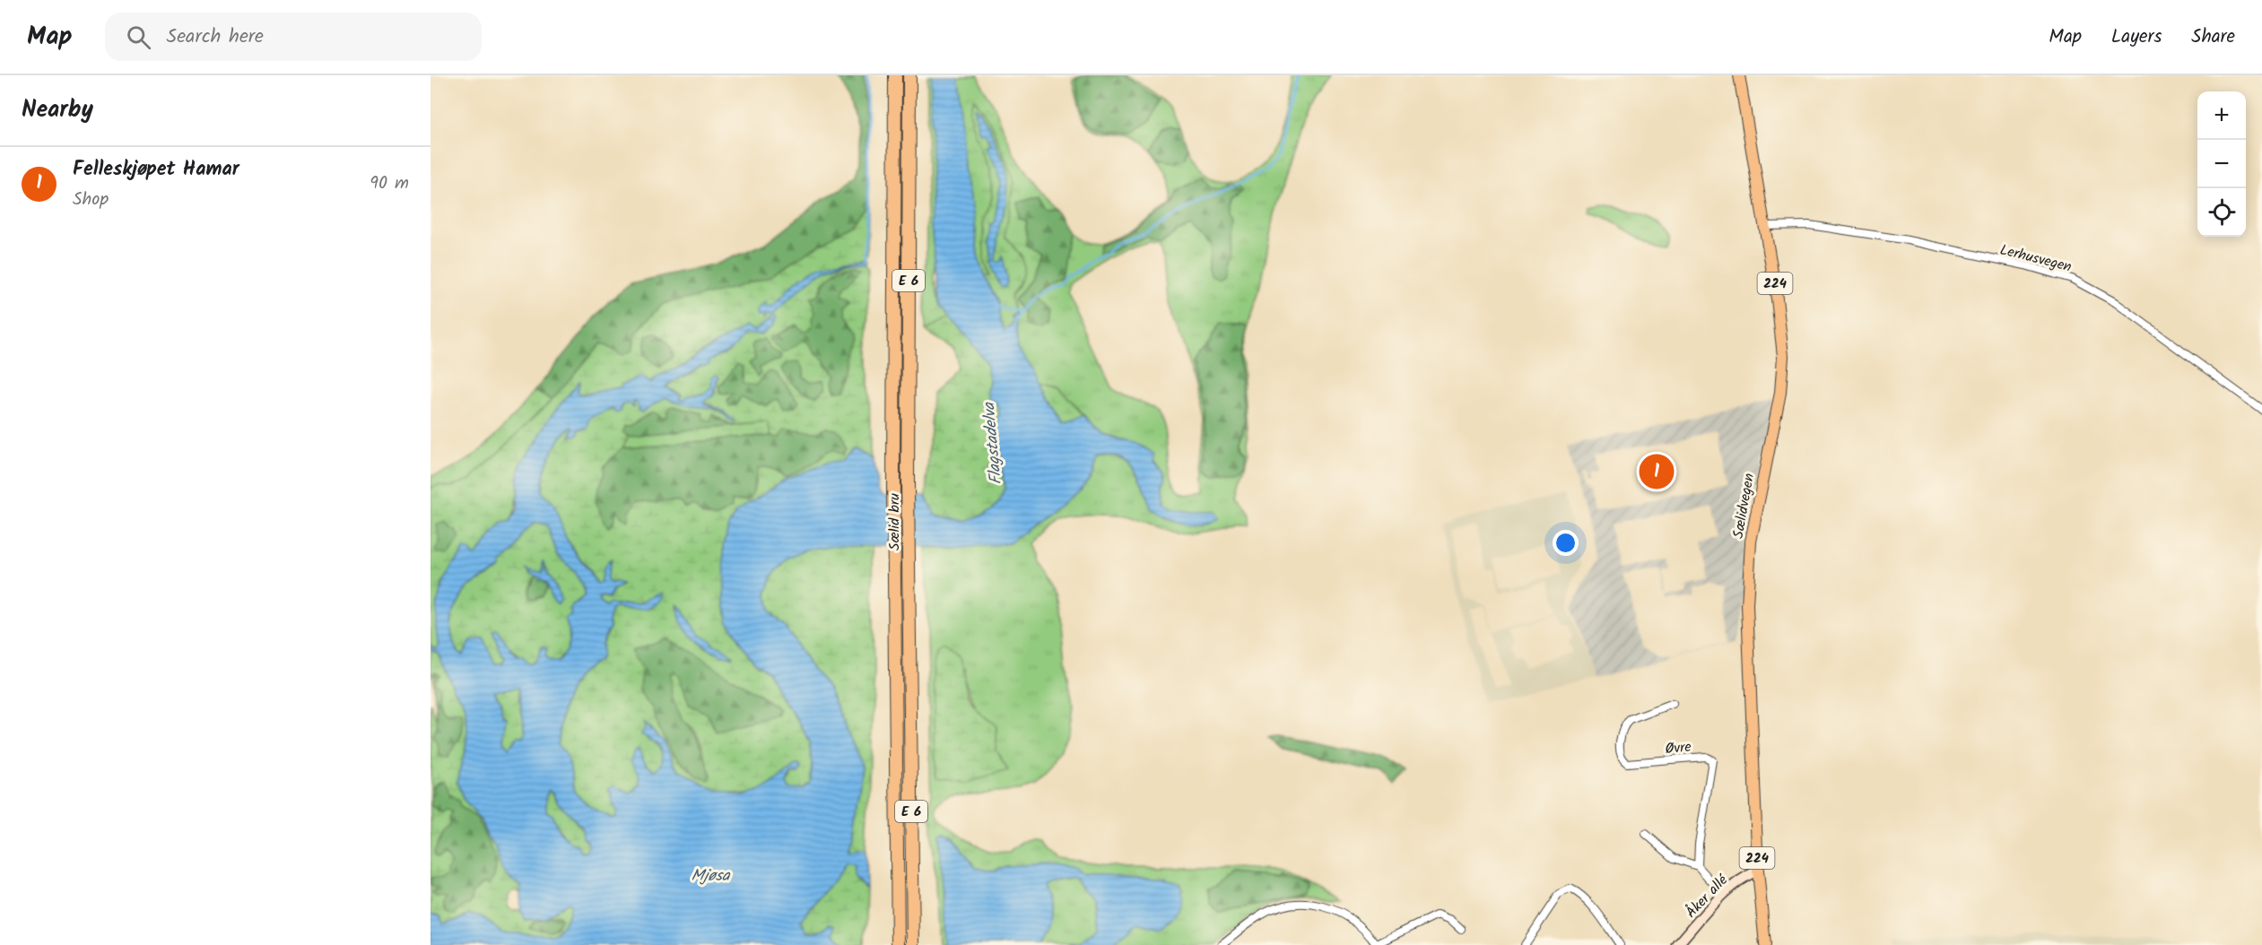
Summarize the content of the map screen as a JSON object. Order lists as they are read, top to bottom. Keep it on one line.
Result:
{"streets":{"highway":["E 6","Sælid bru"],"main road":["224","Sælidvegen"],"street":["Lerhusvegen","Øvre","Åker allé"]},"crossings":[["Lerhusvegen","Sælidvegen"],["Sælidvegen","Åker allé"]],"water":["Flagstadelva","Mjøsa"],"page":{"header":"Map","search":"Search here","nav":["Map","Layers","Share"],"heading":"Nearby","map_buttons":["+","−"],"list":[{"mark":"1","name":"Felleskjøpet Hamar","note":"Shop","value":"90 m"}],"pins":"1"}}
